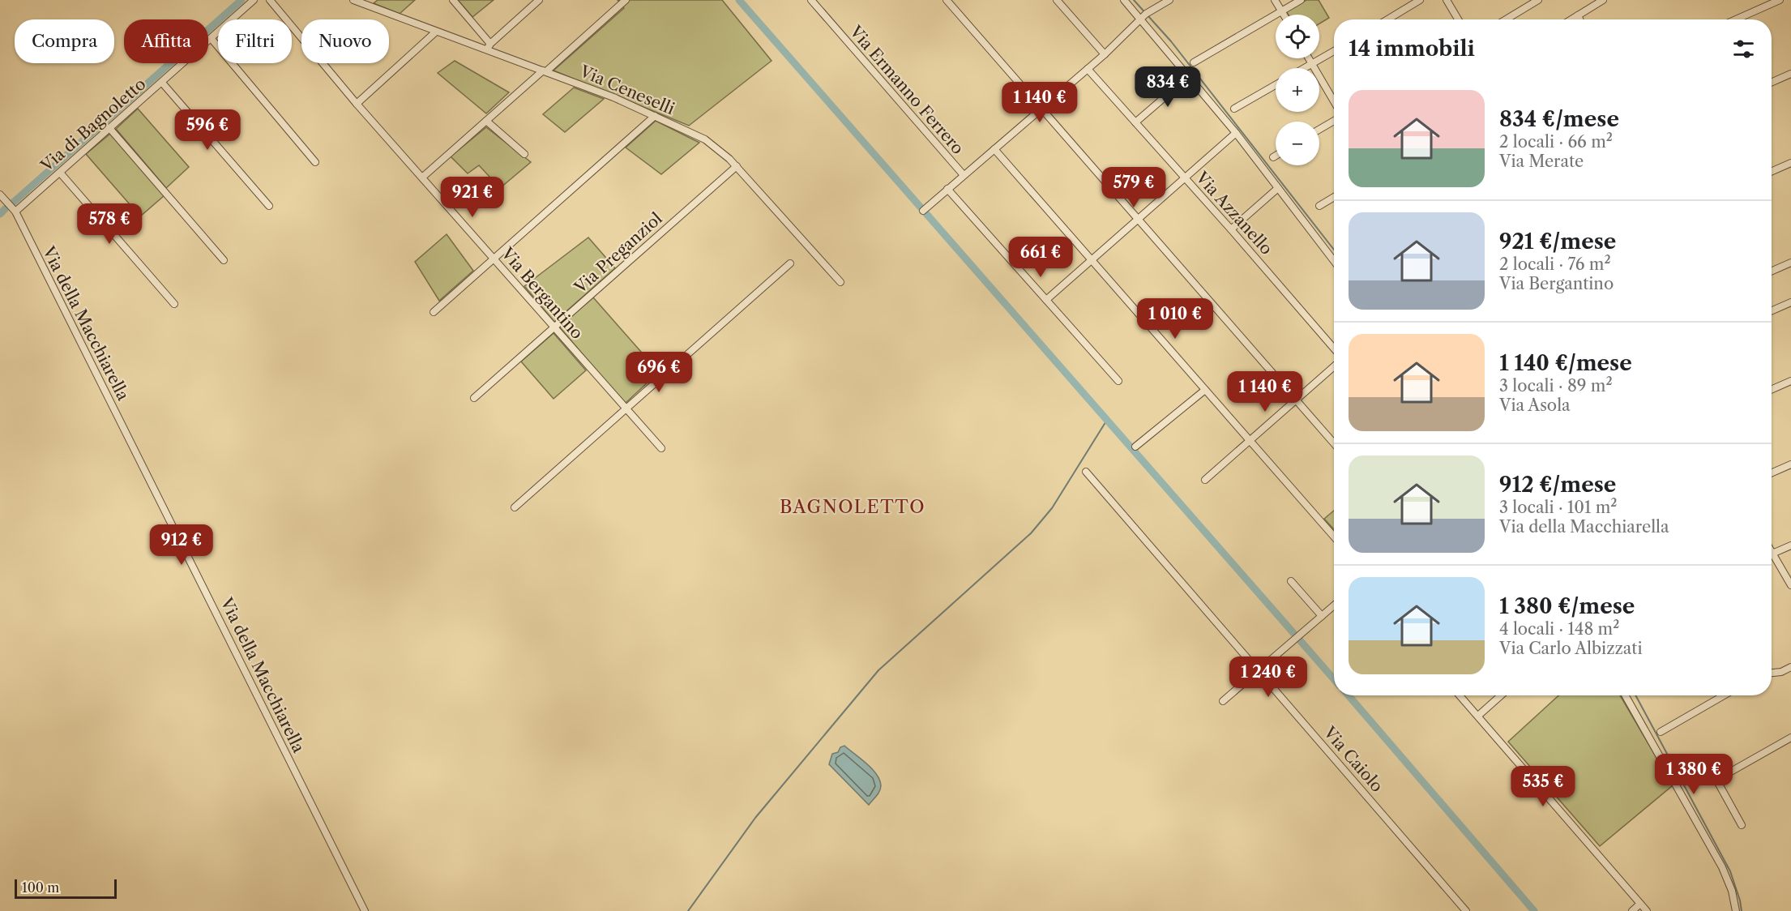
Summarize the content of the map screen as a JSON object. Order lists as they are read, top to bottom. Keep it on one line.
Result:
{"streets":{"street":["Via Ceneselli","Via Ermanno Ferrero","Via di Bagnoletto","Via Azzanello","Via Preganziol","Via Bergantino","Via della Macchiarella","Via Caiolo"]},"crossings":[["Via Ceneselli","Via Preganziol"],["Via di Bagnoletto","Via della Macchiarella"],["Via Preganziol","Via Bergantino"]],"districts":["BAGNOLETTO"],"scale_bar":"100 m","page":{"map_buttons":["+","−"],"chip":["Compra","Affitta","Filtri","Nuovo"],"heading":"14 immobili","price":["834 €","1 140 €","596 €","579 €","921 €","578 €","661 €","1 010 €","696 €","1 140 €","912 €","1 240 €","1 380 €","535 €"],"list":[{"name":"834 €/mese","note":"2 locali · 66 m² · Via Merate"},{"name":"921 €/mese","note":"2 locali · 76 m² · Via Bergantino"},{"name":"1 140 €/mese","note":"3 locali · 89 m² · Via Asola"},{"name":"912 €/mese","note":"3 locali · 101 m² · Via della Macchiarella"},{"name":"1 380 €/mese","note":"4 locali · 148 m² · Via Carlo Albizzati"}],"scale":"100 m"}}
